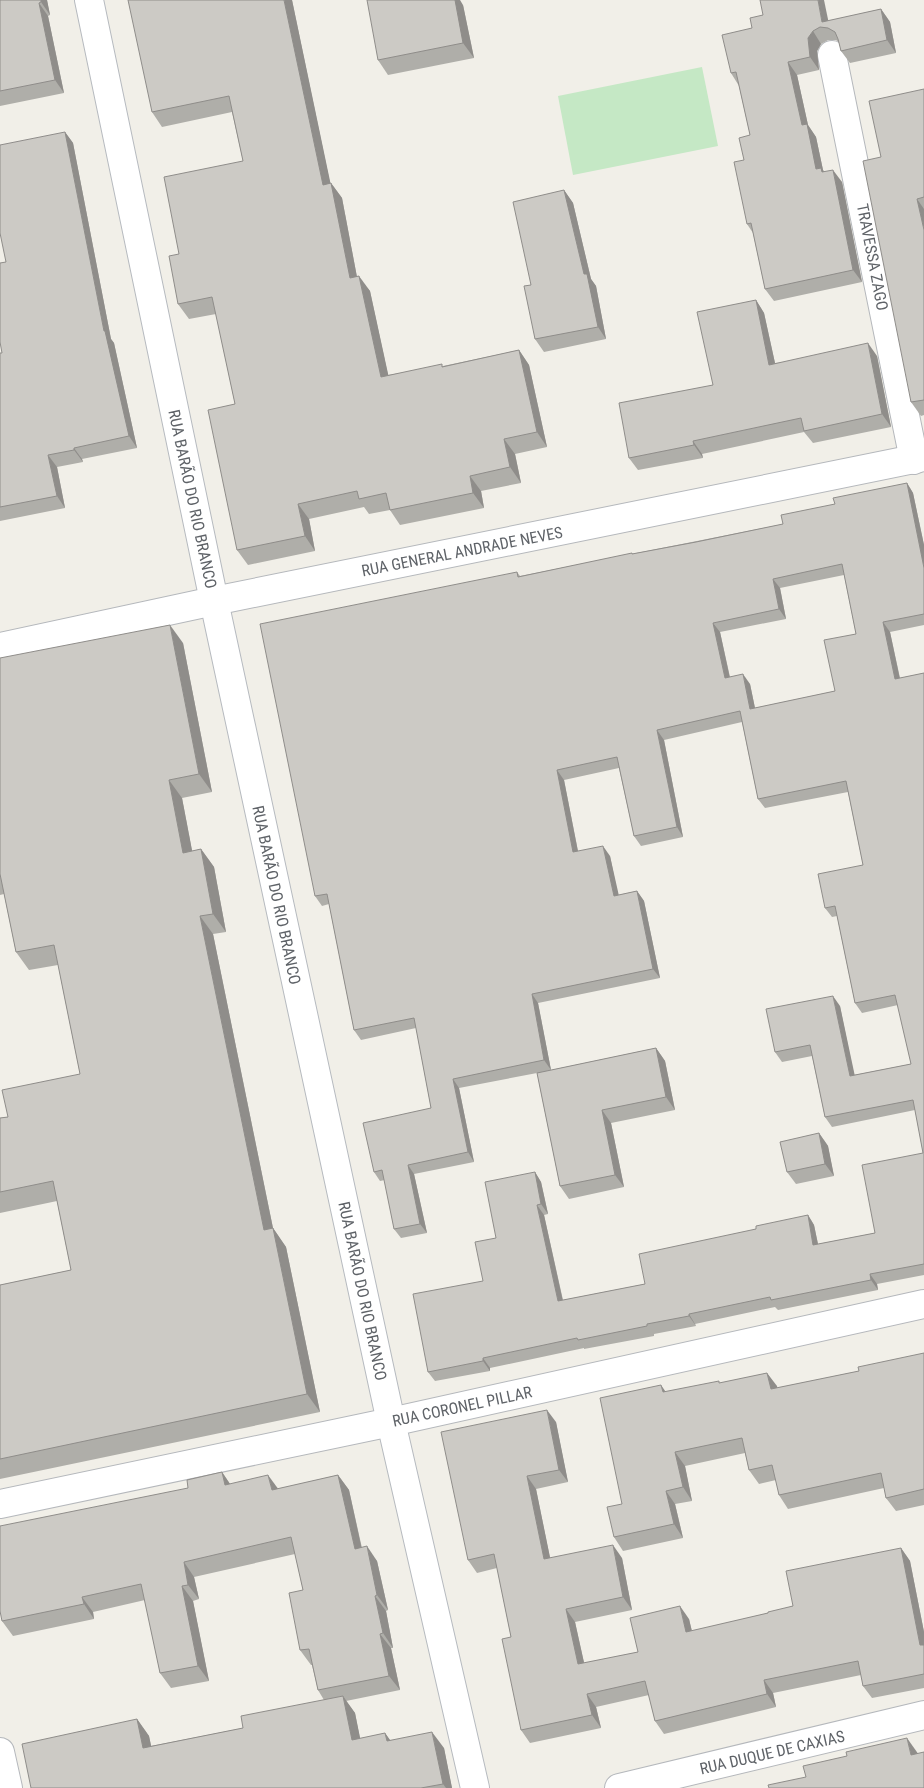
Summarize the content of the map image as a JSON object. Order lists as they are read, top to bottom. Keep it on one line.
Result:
{"streets":{"street":["TRAVESSA ZAGO","RUA BARÃO DO RIO BRANCO","RUA GENERAL ANDRADE NEVES","RUA CORONEL PILLAR","RUA DUQUE DE CAXIAS"]},"crossings":[["TRAVESSA ZAGO","RUA GENERAL ANDRADE NEVES"],["RUA BARÃO DO RIO BRANCO","RUA GENERAL ANDRADE NEVES"],["RUA BARÃO DO RIO BRANCO","RUA CORONEL PILLAR"]]}
